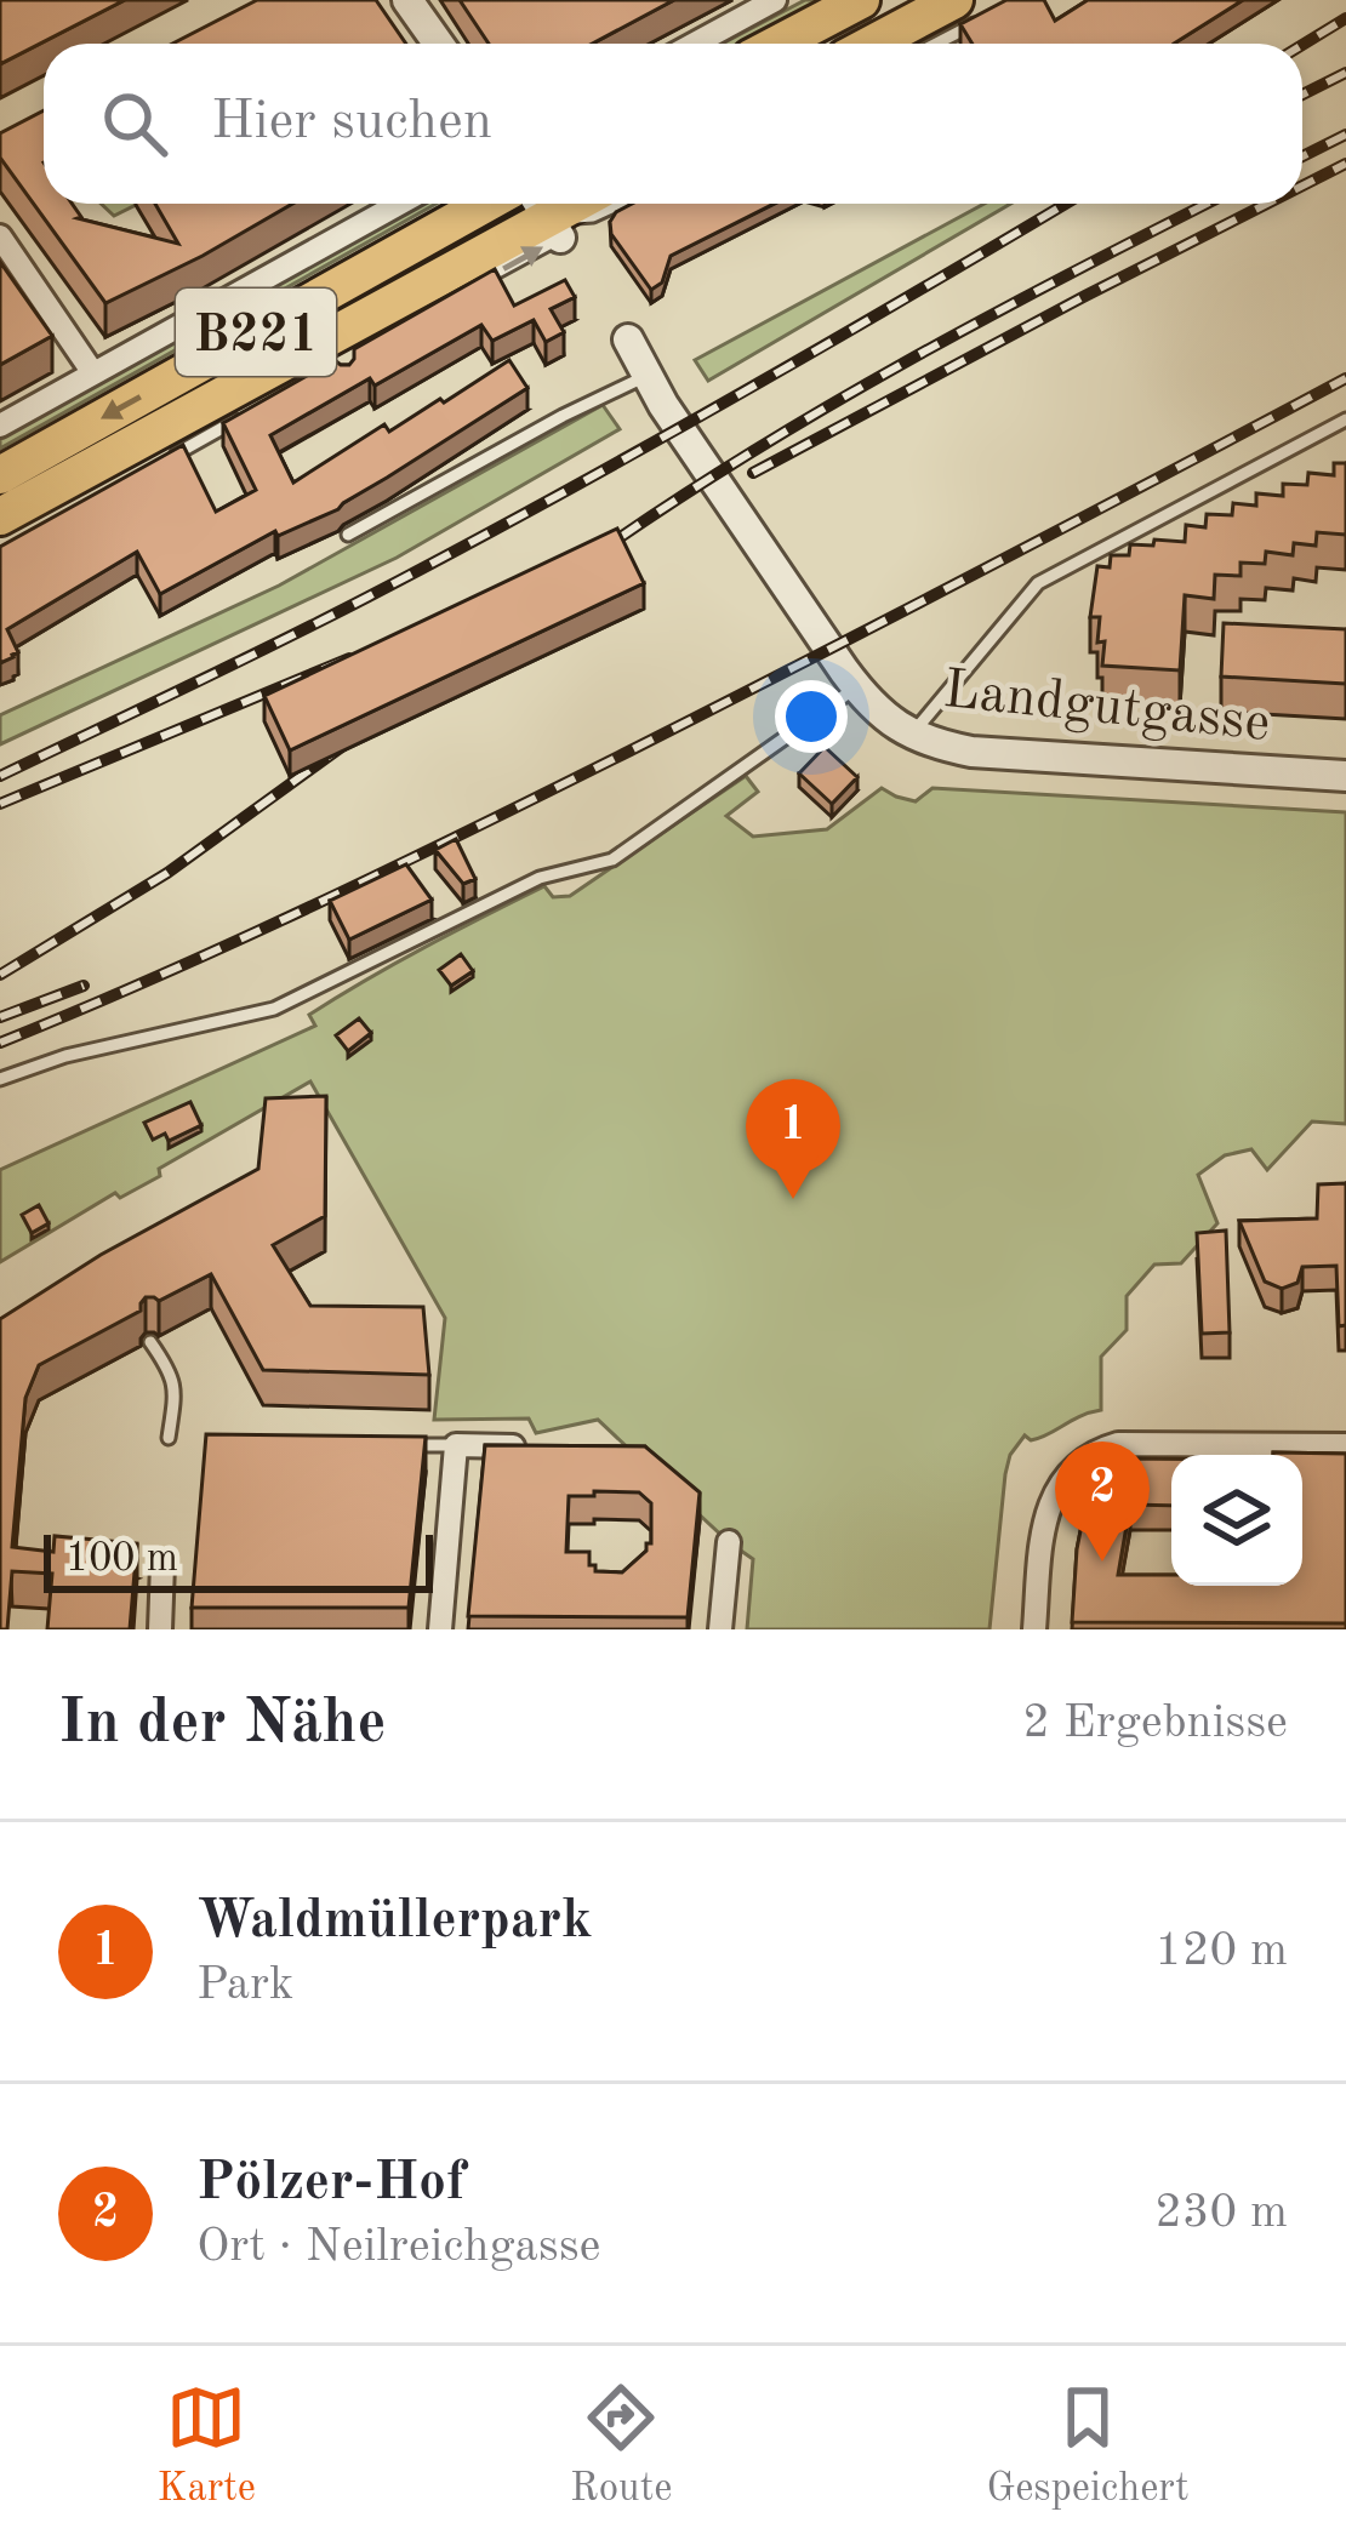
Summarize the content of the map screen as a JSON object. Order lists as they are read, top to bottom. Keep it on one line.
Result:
{"streets":{"main road":["B221"],"street":["Landgutgasse"]},"scale_bar":"100 m","page":{"search":"Hier suchen","pins":["1","2"],"scale":"100 m","heading":["In der Nähe","2 Ergebnisse"],"list":[{"mark":"1","name":"Waldmüllerpark","note":"Park","value":"120 m"},{"mark":"2","name":"Pölzer-Hof","note":"Ort · Neilreichgasse","value":"230 m"}],"nav":["Karte","Route","Gespeichert"]}}
